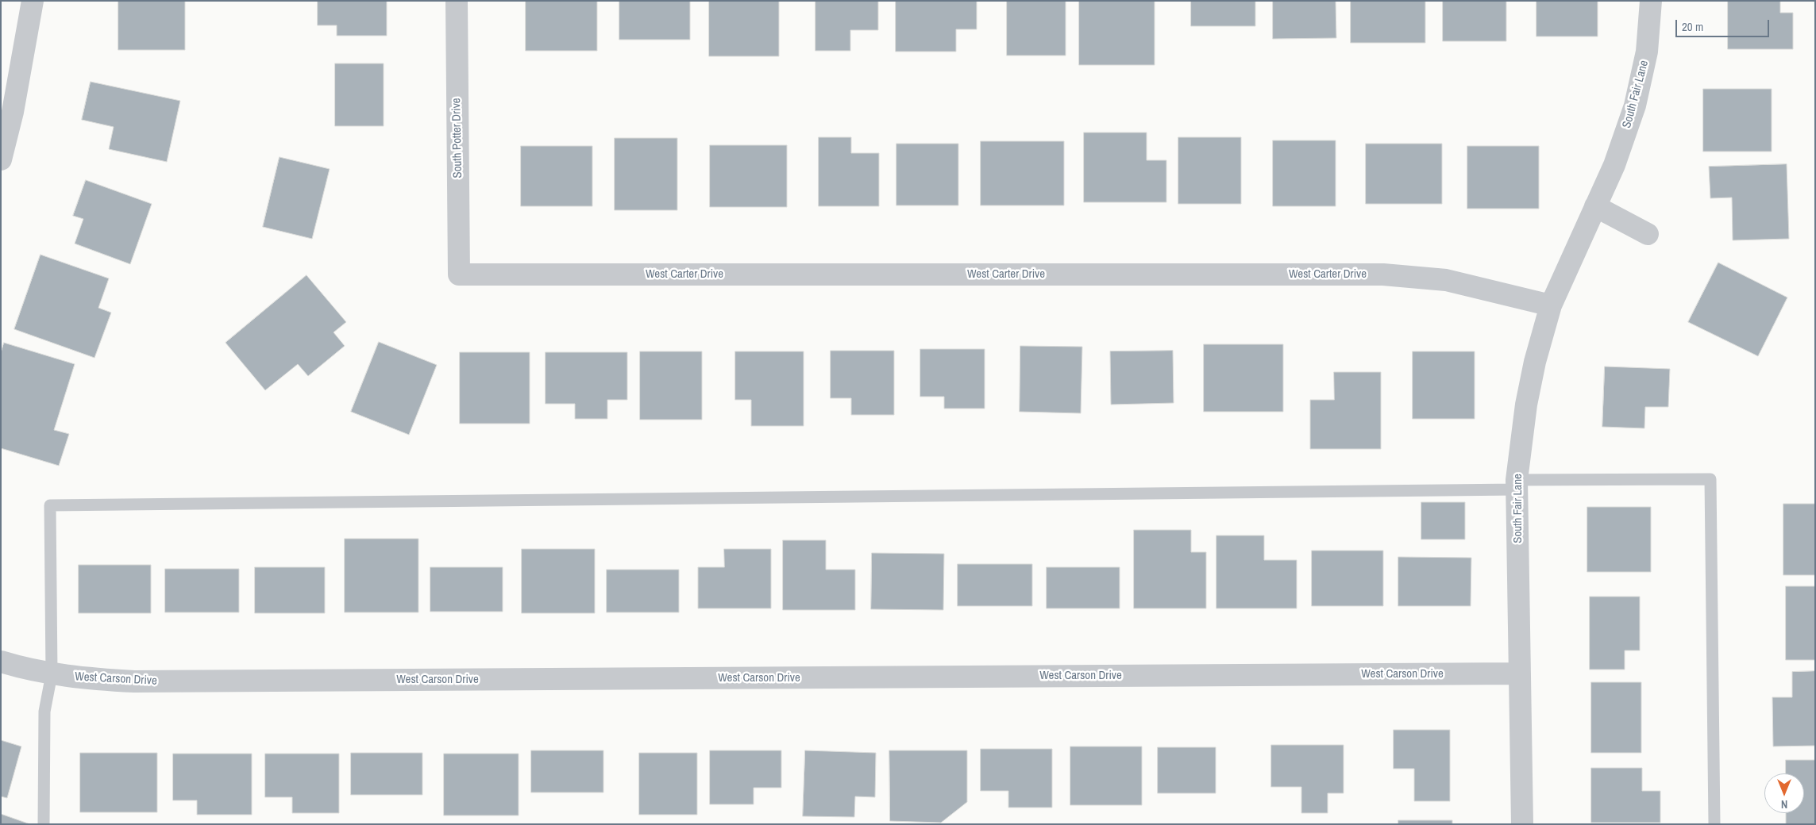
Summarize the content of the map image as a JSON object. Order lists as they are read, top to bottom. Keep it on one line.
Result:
{"streets":{"street":["South Fair Lane","South Potter Drive","West Carter Drive","West Carson Drive"]},"crossings":[["South Fair Lane","West Carter Drive"],["South Fair Lane","West Carson Drive"],["South Potter Drive","West Carter Drive"]],"scale_bar":"20 m","north":"bottom"}
